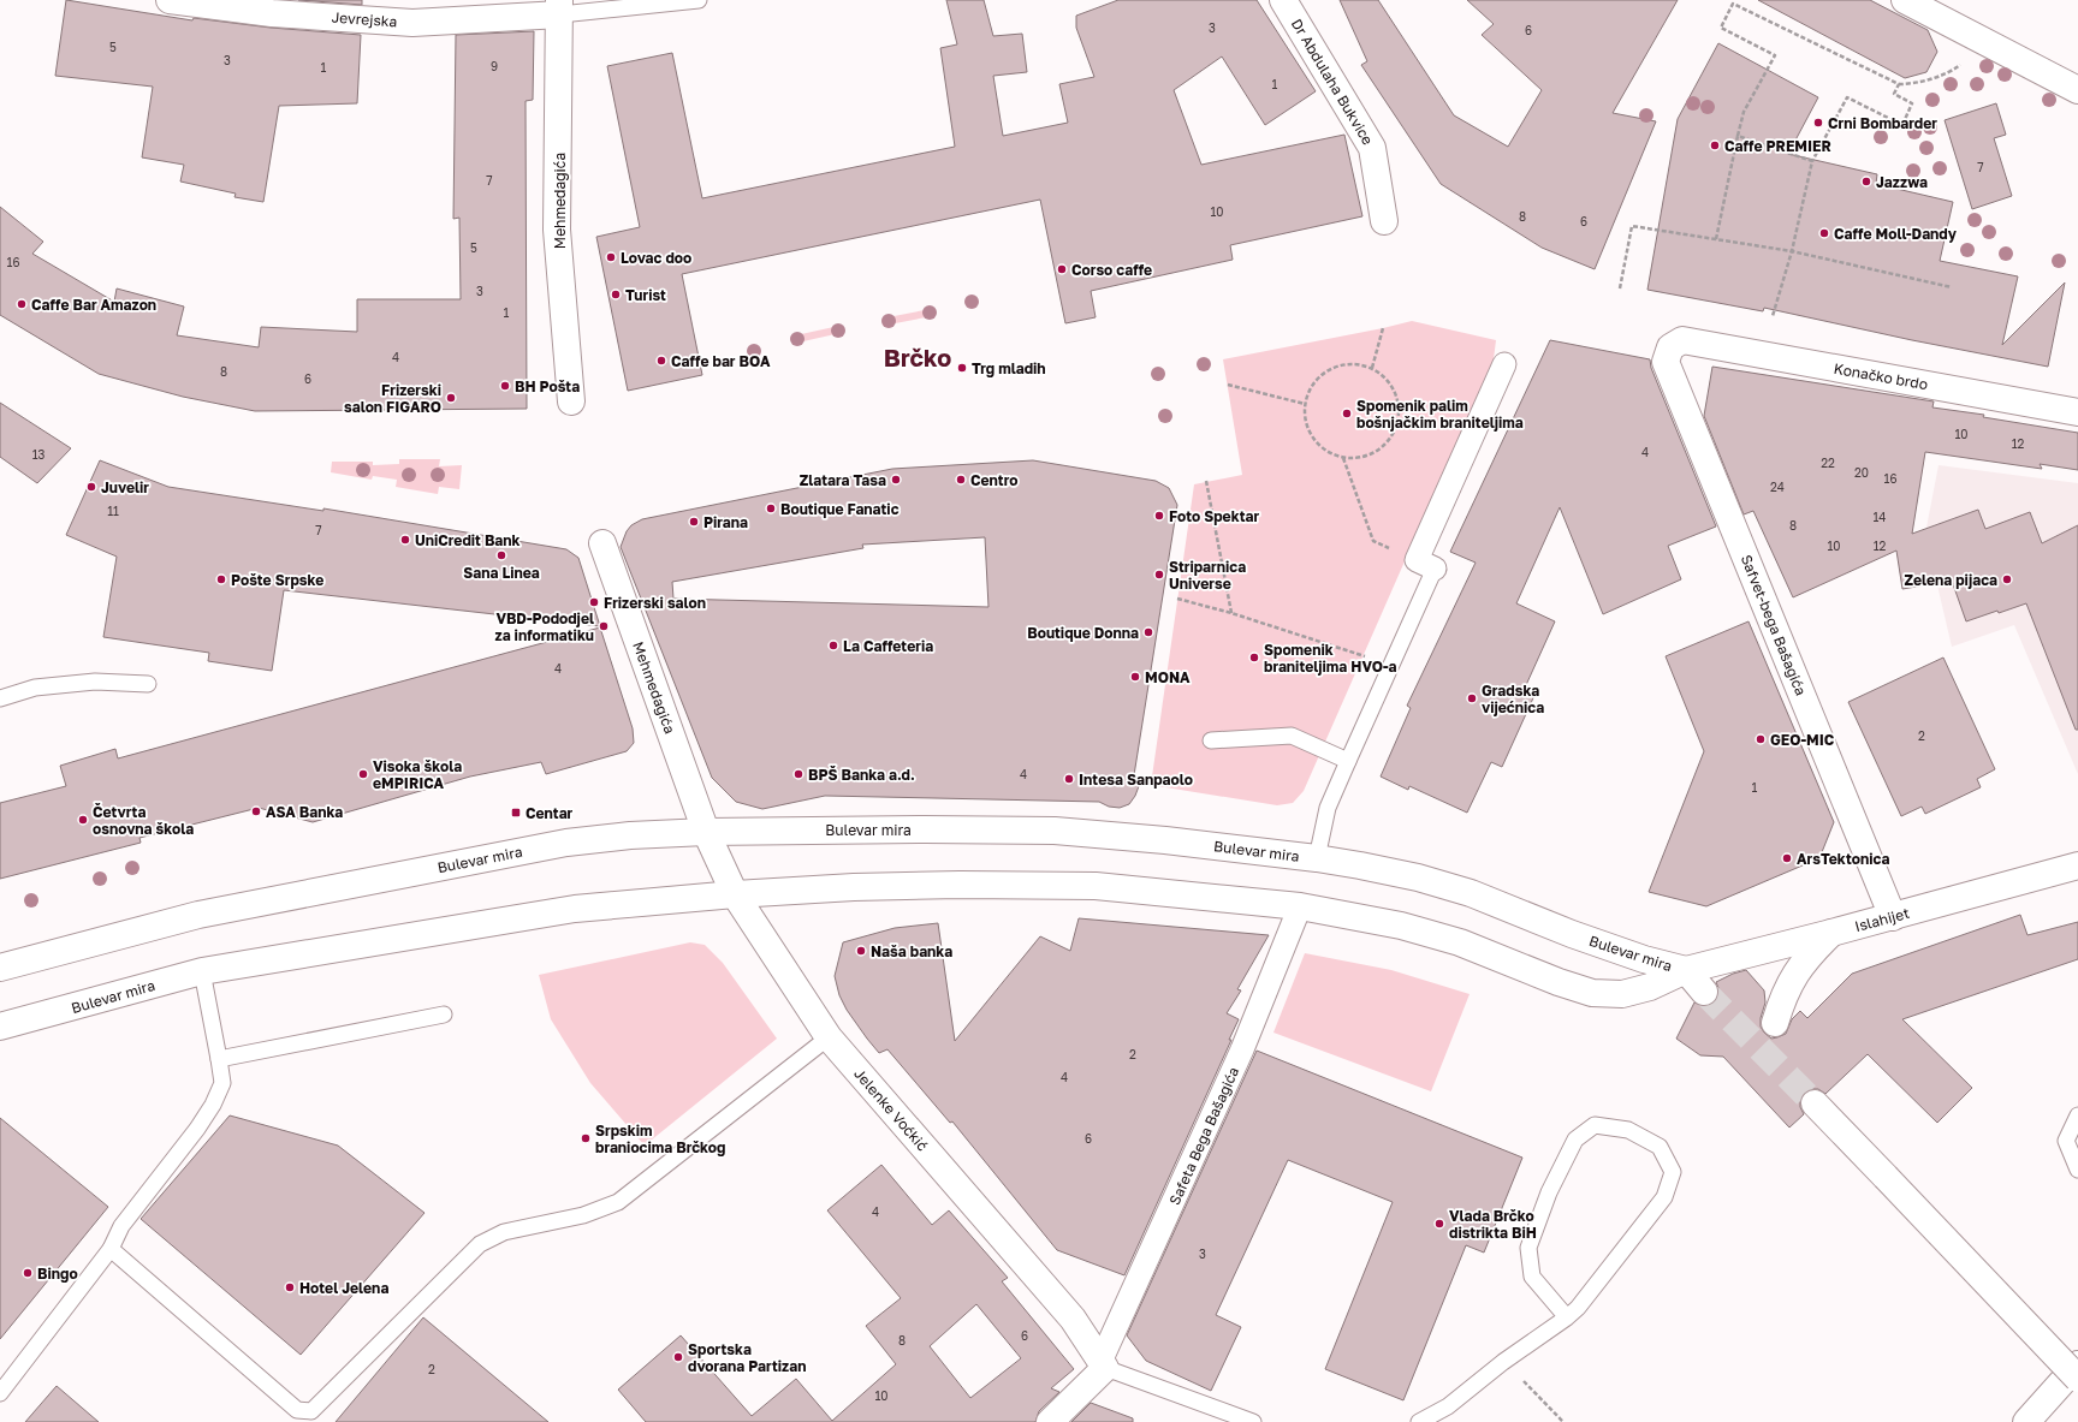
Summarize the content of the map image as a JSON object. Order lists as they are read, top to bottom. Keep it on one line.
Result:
{"streets":{"main road":["Jevrejska","Dr Abdulaha Bukvice","Mehmedagića","Konačko brdo","Safvet-bega Bašagića","Bulevar mira","Islahijet","Jelenke Voćkić"],"street":["Safeta Bega Bašagića"]},"crossings":[["Jevrejska","Mehmedagića"],["Mehmedagića","Bulevar mira"],["Mehmedagića","Jelenke Voćkić"],["Konačko brdo","Safvet-bega Bašagića"],["Safvet-bega Bašagića","Islahijet"],["Bulevar mira","Islahijet"],["Bulevar mira","Jelenke Voćkić"],["Bulevar mira","Safeta Bega Bašagića"],["Jelenke Voćkić","Safeta Bega Bašagića"]],"districts":["Brčko"],"places":{"other":["Crni Bombarder","Caffe PREMIER","Jazzwa","Caffe Moll-Dandy","Lovac doo","Corso caffe","Turist","Caffe Bar Amazon","Caffe bar BOA","Trg mladih","BH Pošta","Frizerski salon FIGARO","Spomenik palim bošnjačkim braniteljima","Zlatara Tasa","Centro","Juvelir","Boutique Fanatic","Foto Spektar","Pirana","UniCredit Bank","Sana Linea","Striparnica Universe","Pošte Srpske","Zelena pijaca","Frizerski salon","VBD-Pododjel za informatiku","Boutique Donna","La Caffeteria","Spomenik braniteljima HVO-a","MONA","Gradska vijećnica","GEO-MIC","Visoka škola eMPIRICA","BPŠ Banka a.d.","Intesa Sanpaolo","ASA Banka","Četvrta osnovna škola","ArsTektonica","Naša banka","Srpskim braniocima Brčkog","Vlada Brčko distrikta BiH","Bingo","Hotel Jelena","Sportska dvorana Partizan"],"transit":["Centar"]},"house_numbers":["3","6","5","3","9","1","1","7","7","10","8","6","5","16","3","1","4","8","6","10","12","4","13","22","20","16","24","11","14","8","7","10","12","4","2","4","1","2","4","6","4","3","6","8","2","10"]}
